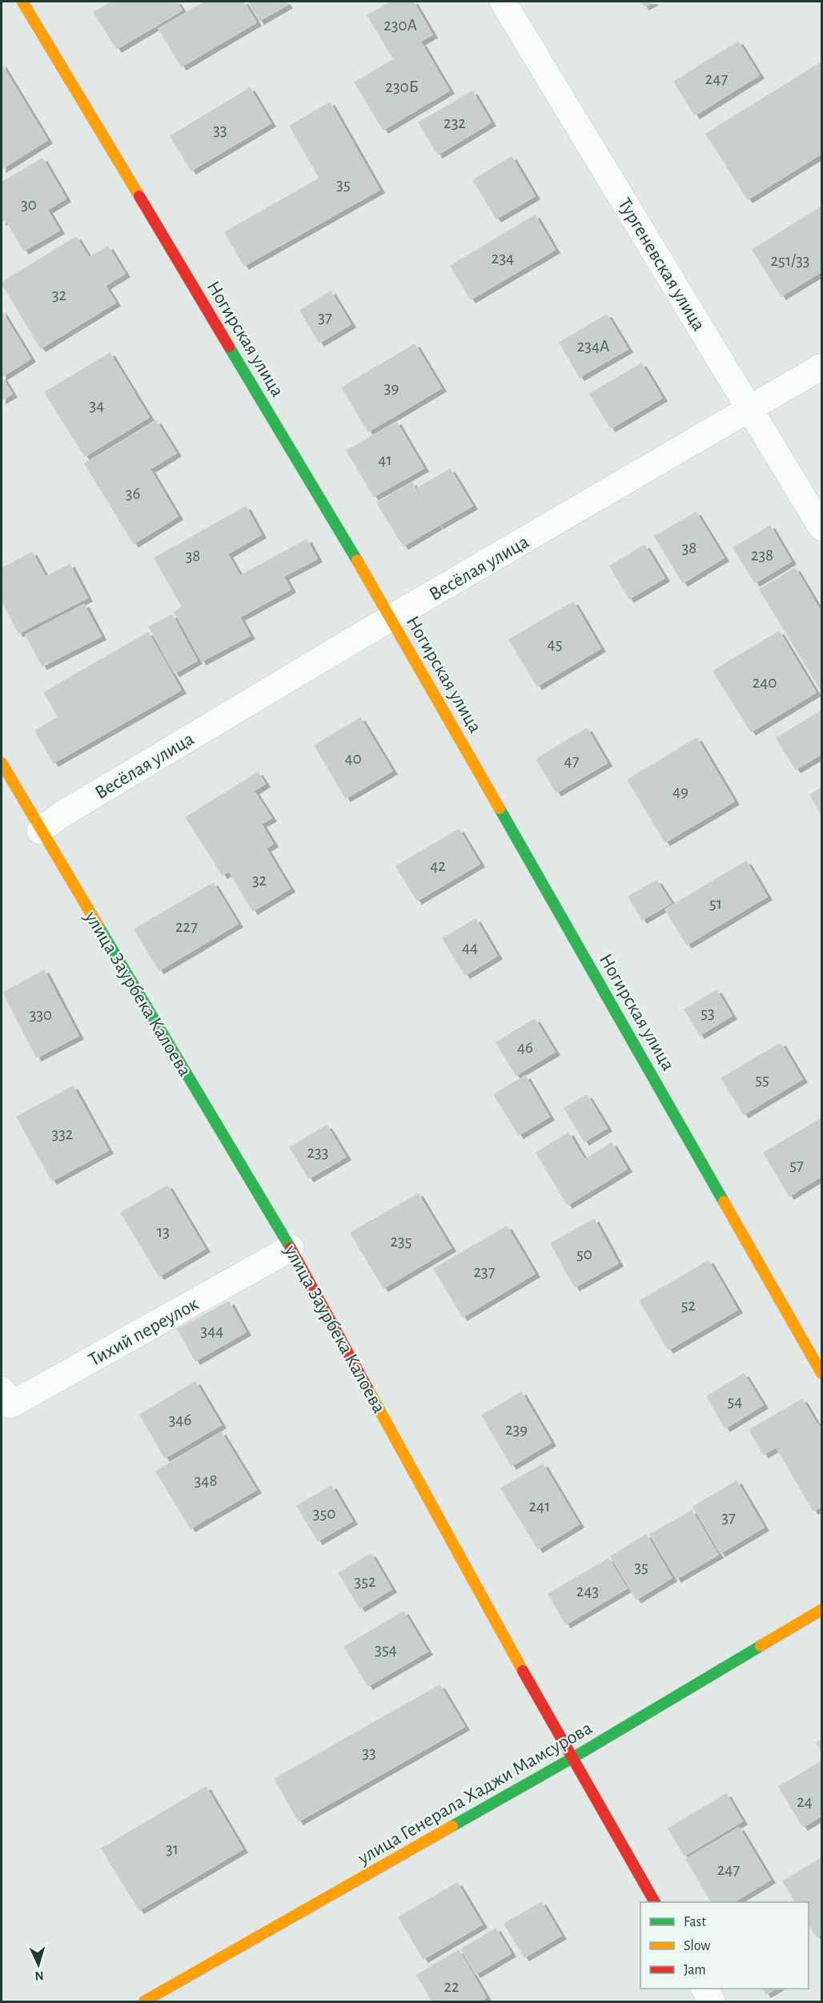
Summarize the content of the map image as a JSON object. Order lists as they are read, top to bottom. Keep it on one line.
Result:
{"streets":{"street":["Тургеневская улица","Ногирская улица","Весёлая улица","улица Заурбека Калоева","Тихий переулок","улица Генерала Хаджи Мамсурова"]},"crossings":[["Тургеневская улица","Весёлая улица"],["Ногирская улица","Весёлая улица"],["Весёлая улица","улица Заурбека Калоева"],["улица Заурбека Калоева","Тихий переулок"],["улица Заурбека Калоева","улица Генерала Хаджи Мамсурова"]],"house_numbers":["230А","247","230Б","232","33","35","30","234","251/33","32","37","234А","39","34","41","36","38","238","38","45","240","40","47","49","42","32","51","227","44","53","330","46","55","332","233","57","13","235","50","237","52","344","54","346","239","348","241","350","37","35","352","243","354","33","24","31","247","22"],"legend":["Fast","Slow","Jam"],"north":"bottom"}
